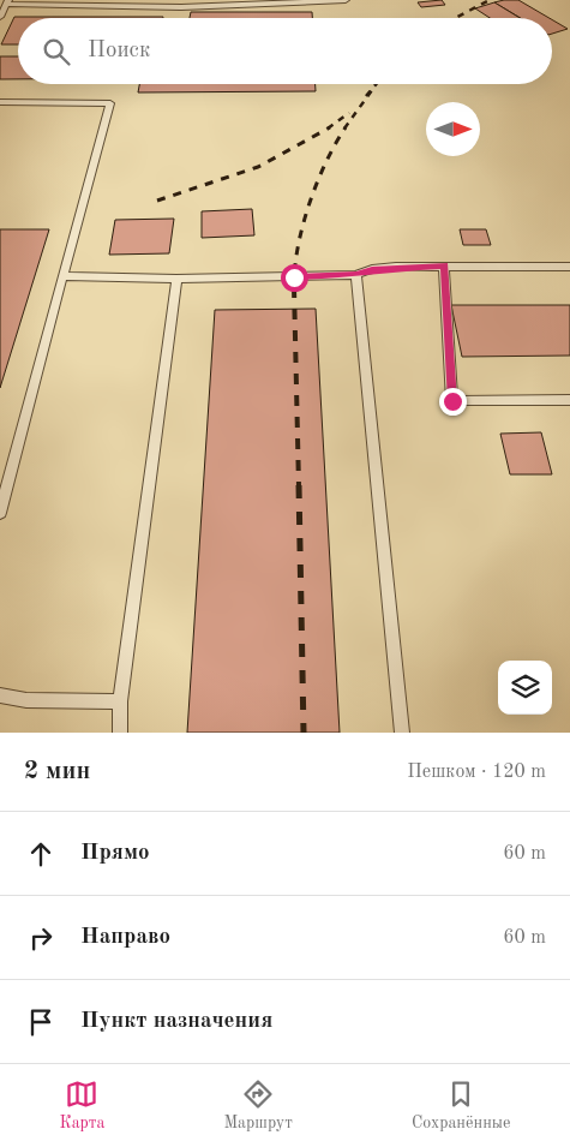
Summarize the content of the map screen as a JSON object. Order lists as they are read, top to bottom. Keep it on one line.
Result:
{"north":"right","page":{"search":"Поиск","heading":["2 мин","Пешком · 120 m"],"list":[["Прямо","60 m"],["Направо","60 m"],"Пункт назначения"],"nav":["Карта","Маршрут","Сохранённые"]}}
